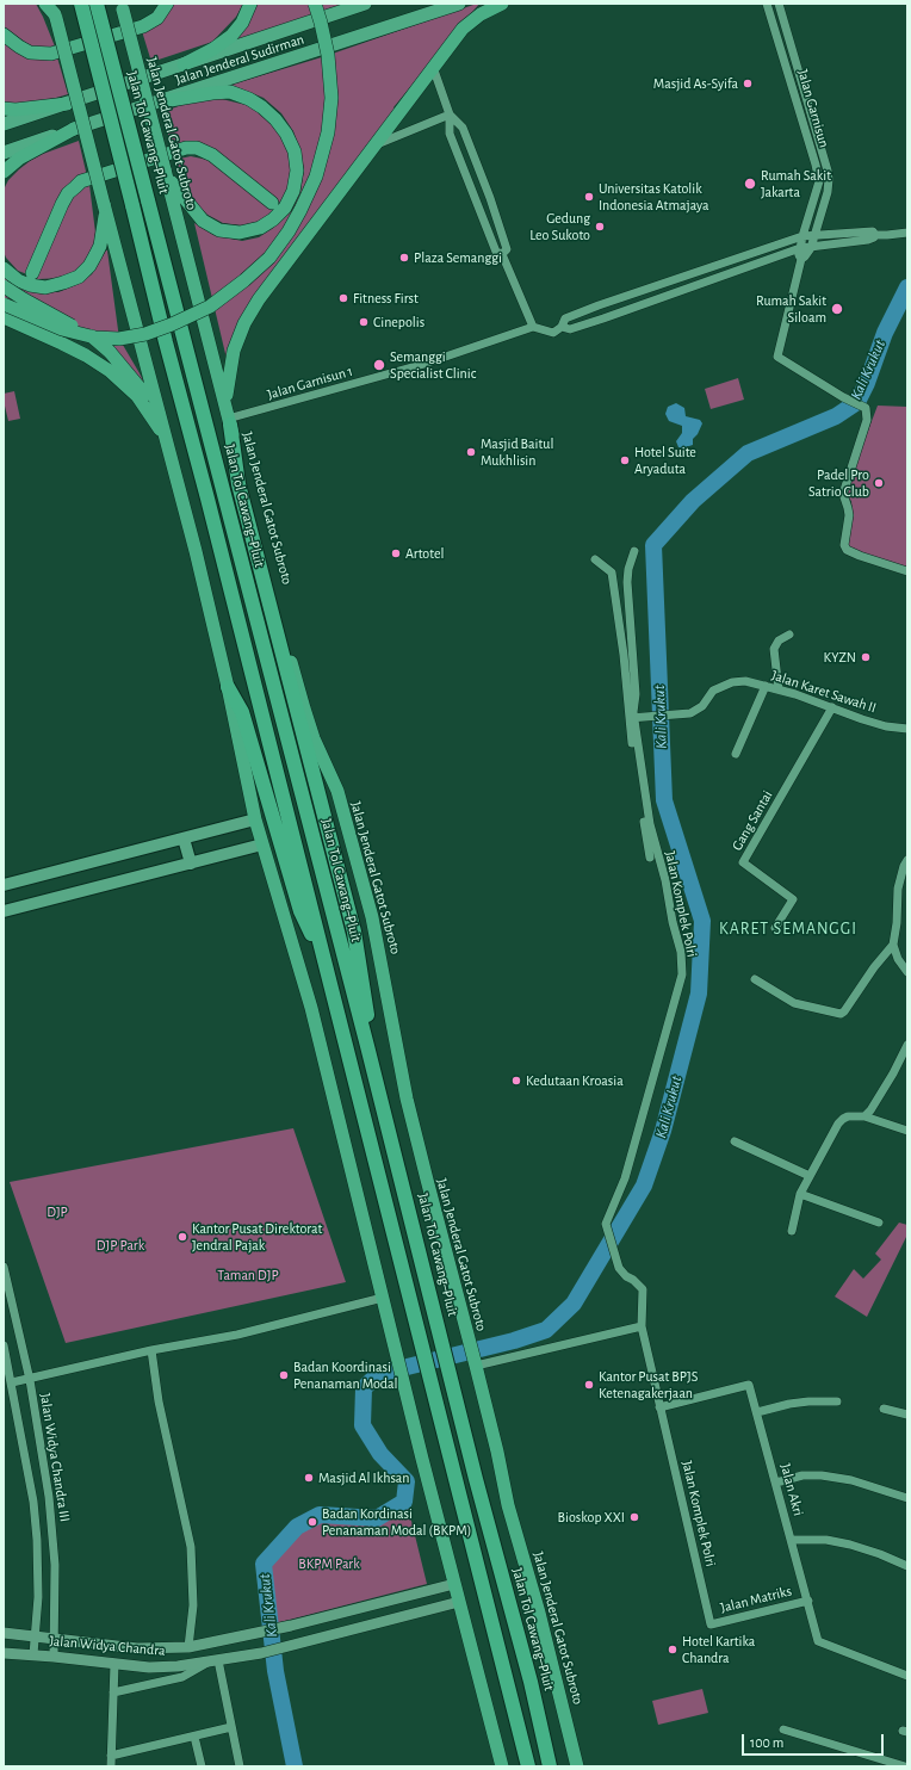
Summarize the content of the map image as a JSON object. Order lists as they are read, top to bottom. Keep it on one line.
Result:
{"streets":{"highway":["Jalan Tol Cawang–Pluit","Jalan Jenderal Gatot Subroto"],"main road":["Jalan Jenderal Sudirman"],"street":["Jalan Garnisun","Jalan Garnisun 1","Jalan Karet Sawah II","Gang Santai","Jalan Komplek Polri","Jalan Widya Chandra III","Jalan Akri","Jalan Matriks","Jalan Widya Chandra"]},"crossings":[["Jalan Jenderal Gatot Subroto","Jalan Garnisun 1"],["Jalan Karet Sawah II","Gang Santai"],["Jalan Karet Sawah II","Jalan Komplek Polri"],["Jalan Komplek Polri","Jalan Akri"],["Jalan Komplek Polri","Jalan Matriks"],["Jalan Widya Chandra III","Jalan Widya Chandra"],["Jalan Akri","Jalan Matriks"]],"districts":["KARET SEMANGGI"],"water":["Kali Krukut"],"parks":["DJP","DJP Park","Taman DJP","BKPM Park"],"places":["Masjid As-Syifa","Rumah Sakit Jakarta","Universitas Katolik Indonesia Atmajaya","Gedung Leo Sukoto","Plaza Semanggi","Fitness First","Rumah Sakit Siloam","Cinepolis","Semanggi Specialist Clinic","Masjid Baitul Mukhlisin","Hotel Suite Aryaduta","Padel Pro Satrio Club","Artotel","KYZN","Kedutaan Kroasia","Kantor Pusat Direktorat Jendral Pajak","Badan Koordinasi Penanaman Modal","Kantor Pusat BPJS Ketenagakerjaan","Masjid Al Ikhsan","Bioskop XXI","Badan Kordinasi Penanaman Modal (BKPM)","Hotel Kartika Chandra"],"scale_bar":"100 m"}
